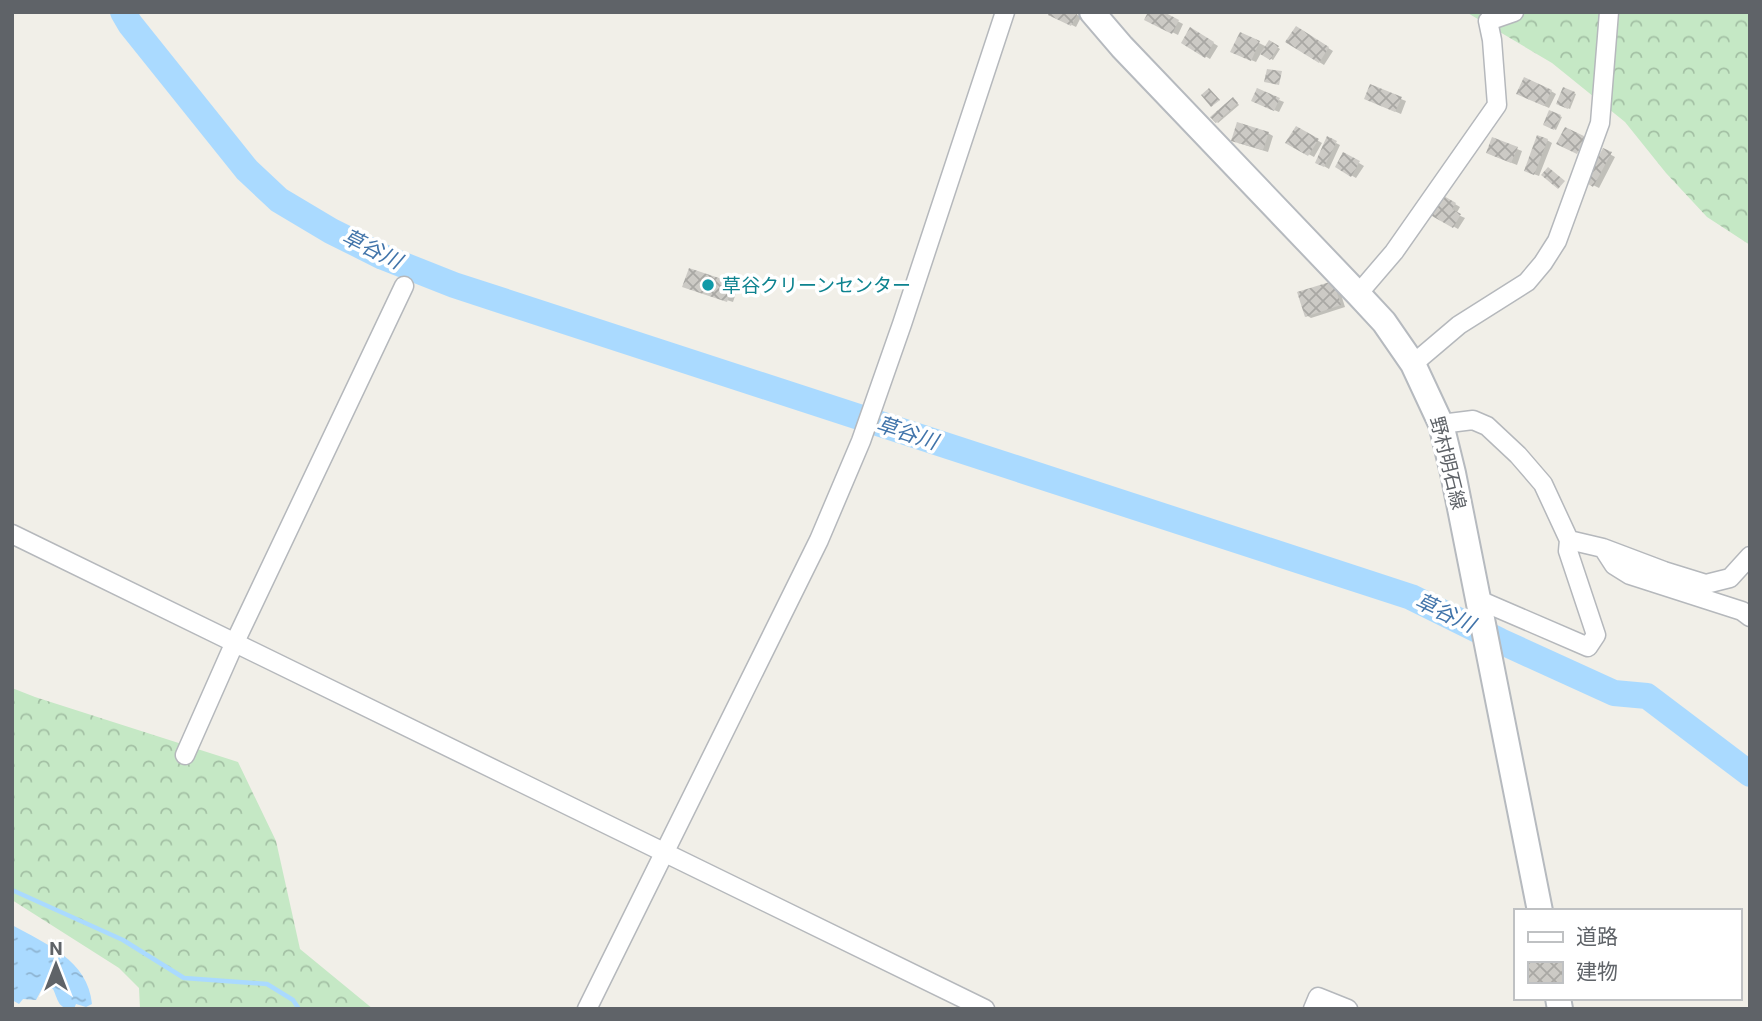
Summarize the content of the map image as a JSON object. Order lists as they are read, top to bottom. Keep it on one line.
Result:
{"streets":{"main road":["野村明石線"]},"water":["草谷川"],"places":["草谷クリーンセンター"],"legend":["道路","建物"],"north":"top"}
